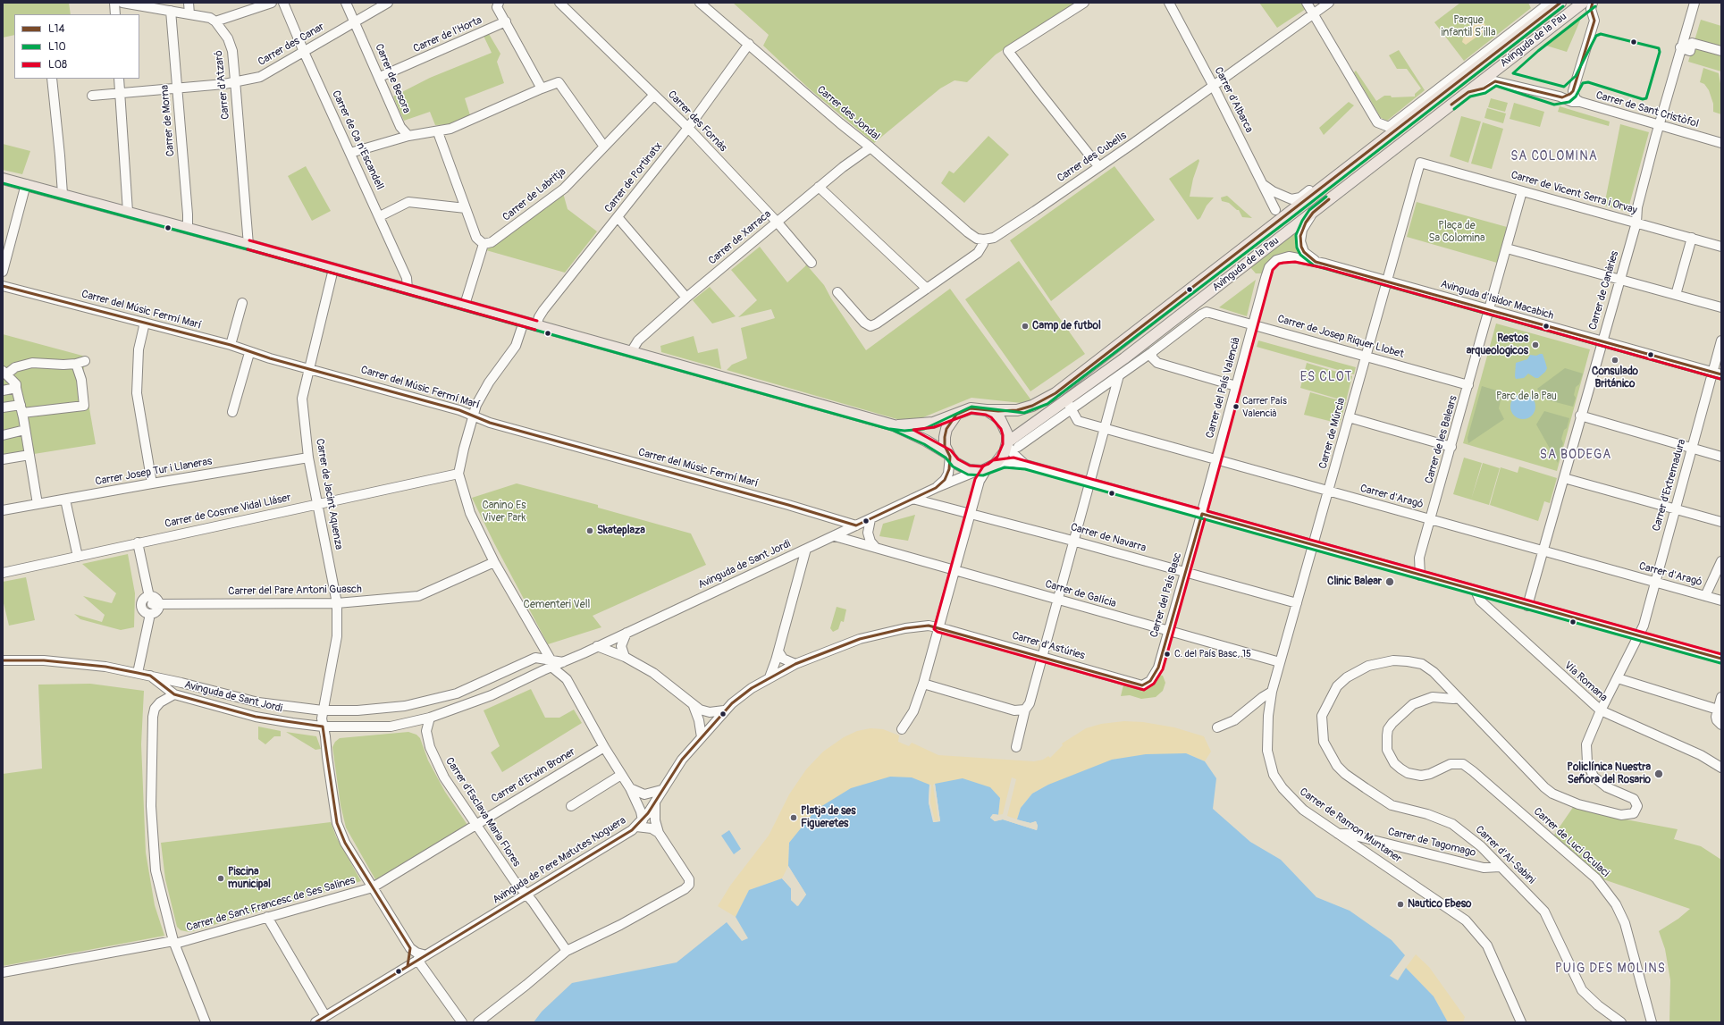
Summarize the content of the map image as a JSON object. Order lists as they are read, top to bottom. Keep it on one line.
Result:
{"streets":{"main road":["Avinguda de la Pau"],"street":["Carrer de l'Horta","Carrer des Canar","Carrer de Besora","Carrer d'Atzaró","Carrer d'Albarca","Carrer de Sant Cristòfol","Carrer des Jondal","Carrer de Morna","Carrer des Fornàs","Carrer de Ca n'Escandell","Carrer des Cubells","Carrer de Portinatx","Carrer de Vicent Serra i Orvay","Carrer de Labritja","Carrer de Xarraca","Carrer de Canàries","Avinguda d'Isidor Macabich","Carrer del Músic Fermí Marí","Carrer de Josep Riquer Llobet","Carrer del País Valencià","Carrer de Múrcia","Carrer de les Balears","Carrer Josep Tur i Llaneras","Carrer d'Extremadura","Carrer de Jacint Aquenza","Carrer d'Aragó","Carrer de Cosme Vidal Lláser","Carrer de Navarra","Avinguda de Sant Jordi","Carrer del Pare Antoni Guasch","Carrer de Galícia","Carrer del País Basc","Carrer d'Astúries","Vía Romana","Carrer d'Erwin Broner","Carrer d'Esclava Maria Flores","Carrer de Ramon Muntaner","Carrer de Tagomago","Carrer de Luci Oculaci","Carrer d'Al-Sabini","Avinguda de Pere Matutes Noguera","Carrer de Sant Francesc de Ses Salines"]},"crossings":[["Carrer de l'Horta","Carrer de Besora"],["Avinguda de la Pau","Carrer de Josep Riquer Llobet"],["Avinguda de la Pau","Carrer d'Aragó"],["Avinguda de la Pau","Avinguda de Sant Jordi"],["Carrer des Canar","Carrer de Besora"],["Carrer des Canar","Carrer d'Atzaró"],["Carrer des Canar","Carrer de Morna"],["Carrer des Canar","Carrer de Ca n'Escandell"],["Carrer d'Albarca","Carrer des Cubells"],["Carrer de Sant Cristòfol","Carrer de Canàries"],["Carrer des Jondal","Carrer des Cubells"],["Carrer des Jondal","Carrer de Portinatx"],["Carrer des Jondal","Carrer de Xarraca"],["Carrer des Fornàs","Carrer de Portinatx"],["Carrer des Fornàs","Carrer de Labritja"],["Carrer des Fornàs","Carrer de Xarraca"],["Carrer de Vicent Serra i Orvay","Carrer de Canàries"],["Carrer de Vicent Serra i Orvay","Carrer de Múrcia"],["Carrer de Vicent Serra i Orvay","Carrer de les Balears"],["Carrer de Canàries","Avinguda d'Isidor Macabich"],["Carrer de Canàries","Carrer d'Aragó"],["Carrer de Canàries","Avinguda de Sant Jordi"],["Avinguda d'Isidor Macabich","Carrer del País Valencià"],["Avinguda d'Isidor Macabich","Carrer de Múrcia"],["Avinguda d'Isidor Macabich","Carrer de les Balears"],["Avinguda d'Isidor Macabich","Carrer d'Extremadura"],["Carrer del Músic Fermí Marí","Carrer de Jacint Aquenza"],["Carrer del Músic Fermí Marí","Avinguda de Sant Jordi"],["Carrer de Josep Riquer Llobet","Carrer del País Valencià"],["Carrer de Josep Riquer Llobet","Carrer de Múrcia"],["Carrer de Josep Riquer Llobet","Carrer de les Balears"],["Carrer del País Valencià","Carrer d'Aragó"],["Carrer del País Valencià","Avinguda de Sant Jordi"],["Carrer del País Valencià","Carrer del País Basc"],["Carrer de Múrcia","Carrer d'Aragó"],["Carrer de Múrcia","Avinguda de Sant Jordi"],["Carrer de Múrcia","Carrer de Ramon Muntaner"],["Carrer de les Balears","Carrer d'Aragó"],["Carrer de les Balears","Avinguda de Sant Jordi"],["Carrer Josep Tur i Llaneras","Carrer de Jacint Aquenza"],["Carrer d'Extremadura","Carrer d'Aragó"],["Carrer d'Extremadura","Avinguda de Sant Jordi"],["Carrer d'Extremadura","Vía Romana"],["Carrer d'Extremadura","Carrer d'Al-Sabini"],["Carrer de Jacint Aquenza","Carrer de Cosme Vidal Lláser"],["Carrer de Jacint Aquenza","Avinguda de Sant Jordi"],["Carrer de Jacint Aquenza","Carrer del Pare Antoni Guasch"],["Carrer de Jacint Aquenza","Carrer d'Erwin Broner"],["Carrer de Jacint Aquenza","Carrer de Sant Francesc de Ses Salines"],["Carrer de Navarra","Avinguda de Sant Jordi"],["Carrer de Navarra","Carrer del País Basc"],["Carrer de Navarra","Carrer de Ramon Muntaner"],["Avinguda de Sant Jordi","Carrer de Galícia"],["Avinguda de Sant Jordi","Carrer del País Basc"],["Avinguda de Sant Jordi","Vía Romana"],["Avinguda de Sant Jordi","Carrer d'Esclava Maria Flores"],["Avinguda de Sant Jordi","Carrer de Ramon Muntaner"],["Carrer de Galícia","Carrer del País Basc"],["Carrer de Galícia","Carrer de Ramon Muntaner"],["Carrer del País Basc","Carrer d'Astúries"],["Carrer d'Astúries","Avinguda de Pere Matutes Noguera"],["Vía Romana","Carrer d'Al-Sabini"],["Carrer d'Erwin Broner","Carrer d'Esclava Maria Flores"],["Carrer d'Erwin Broner","Carrer de Sant Francesc de Ses Salines"],["Carrer d'Esclava Maria Flores","Avinguda de Pere Matutes Noguera"],["Carrer de Ramon Muntaner","Carrer de Tagomago"],["Carrer de Tagomago","Carrer d'Al-Sabini"],["Carrer de Luci Oculaci","Carrer d'Al-Sabini"]],"districts":["SA COLOMINA","ES CLOT","SA BODEGA","PUIG DES MOLINS"],"parks":["Parque infantil S´illa","Plaça de Sa Colomina","Parc de la Pau","Canino Es Viver Park","Cementeri Vell"],"places":["Camp de futbol","Restos arqueologicos","Consulado Británico","Carrer País Valencià","Skateplaza","Clinic Balear","C. del País Basc, 15","Policlínica Nuestra Señora del Rosario","Platja de ses Figueretes","Piscina municipal","Nautico Ebeso"],"lines":["transit line L14","transit line L10","transit line L08"],"legend":["L14","L10","L08"]}
